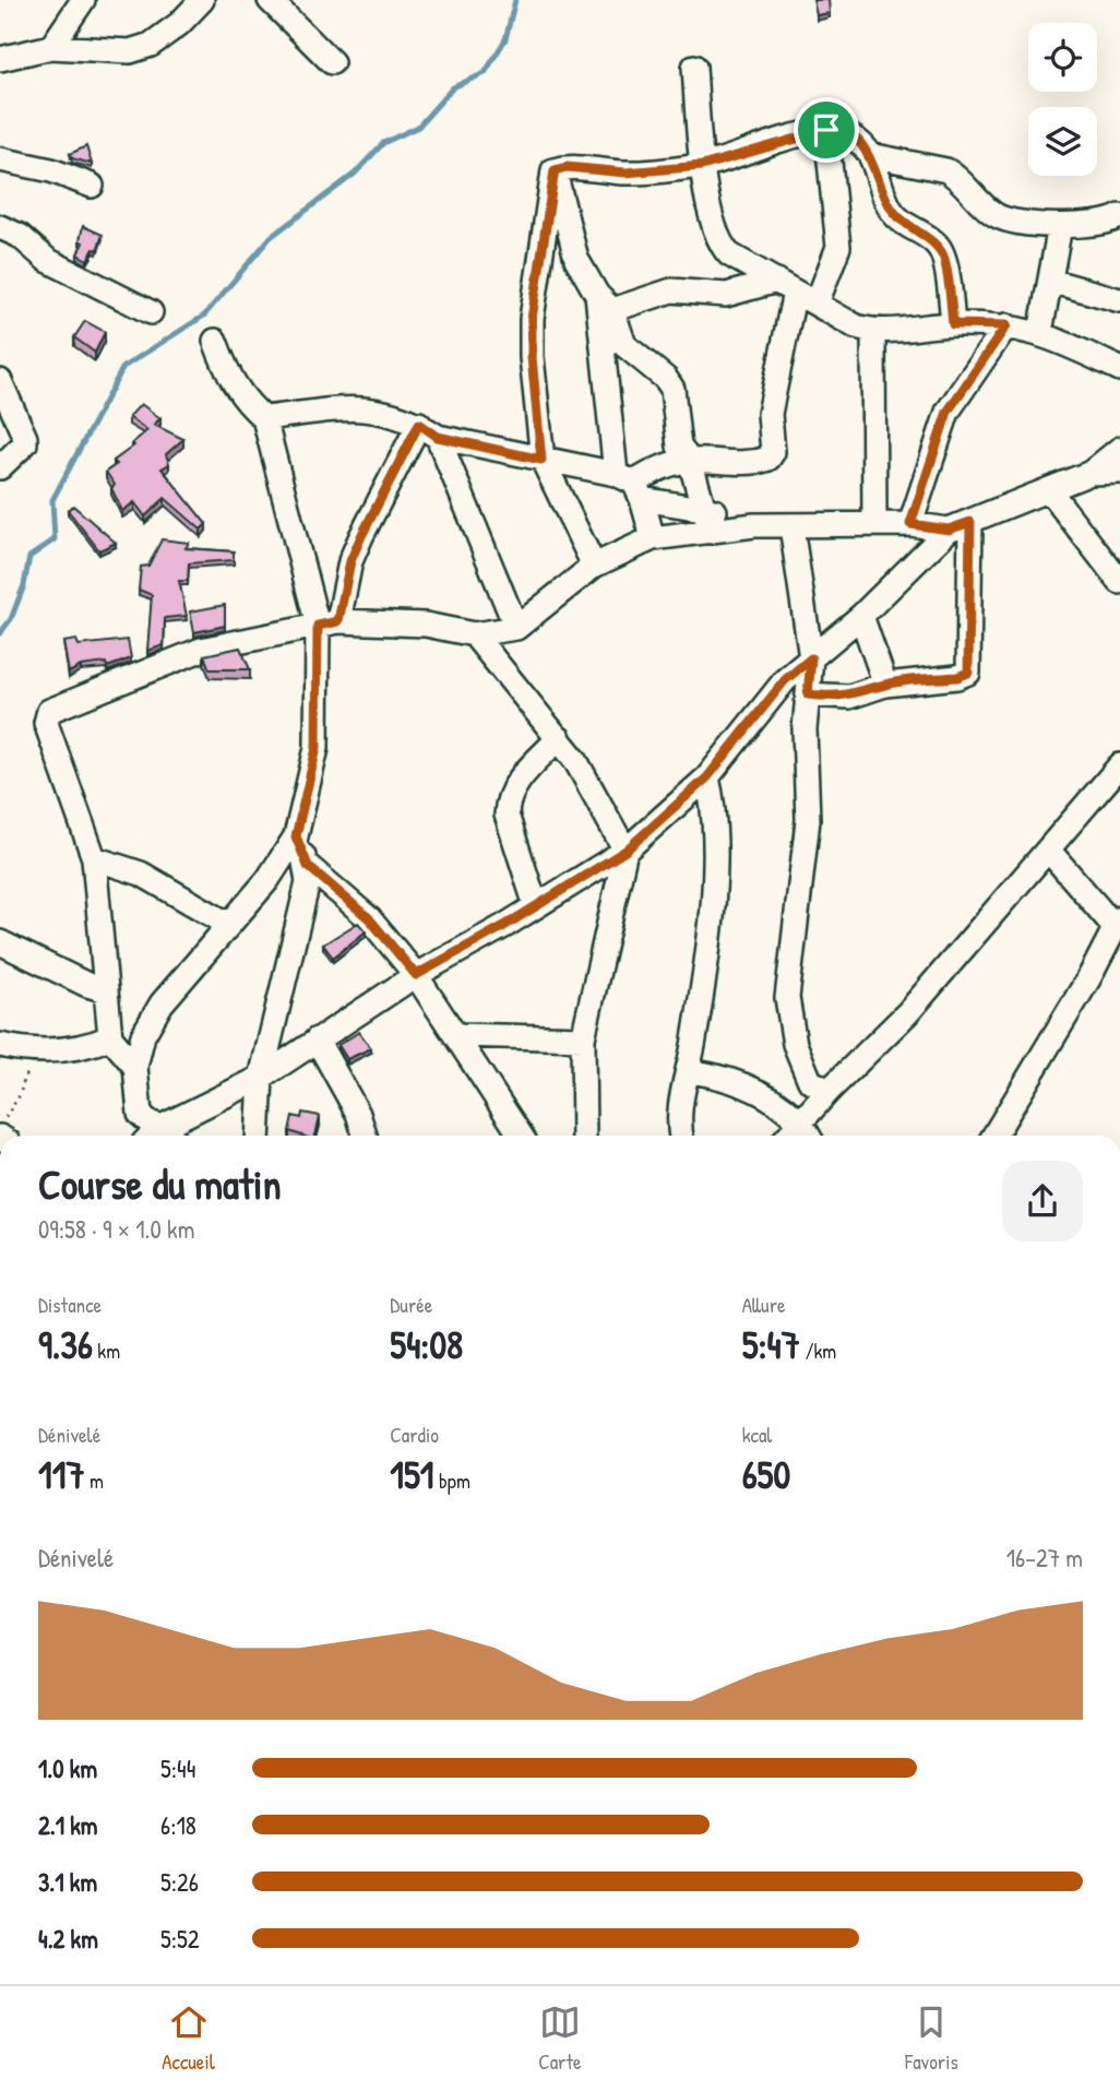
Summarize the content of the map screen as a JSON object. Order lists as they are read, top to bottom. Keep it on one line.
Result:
{"page":{"heading":["Course du matin","09:58 · 9 × 1.0 km"],"stats":[["Distance","9.36 km"],["Durée","54:08"],["Allure","5:47 /km"],["Dénivelé","117 m"],["Cardio","151 bpm"],["kcal","650"]],"chart":["Dénivelé","16–27 m"],"list":[{"name":"1.0 km","note":"5:44"},{"name":"2.1 km","note":"6:18"},{"name":"3.1 km","note":"5:26"},{"name":"4.2 km","note":"5:52"}],"tabs":["Accueil","Carte","Favoris"]}}
